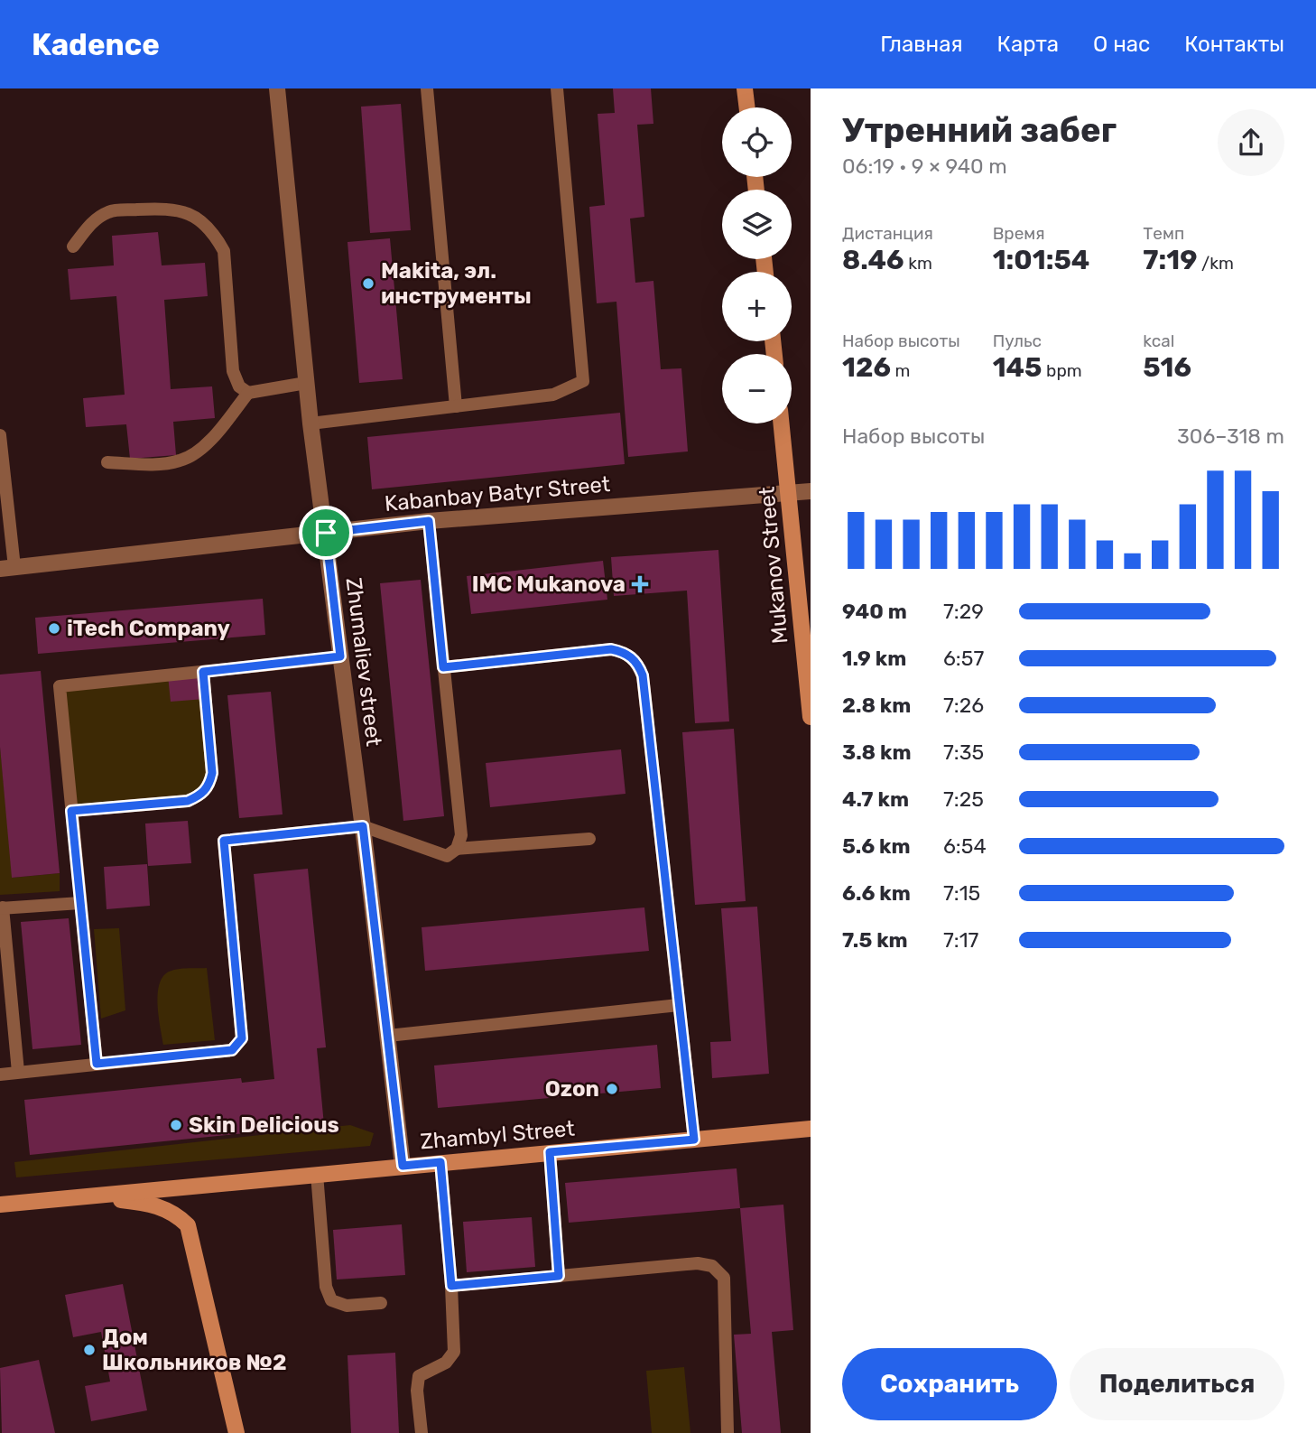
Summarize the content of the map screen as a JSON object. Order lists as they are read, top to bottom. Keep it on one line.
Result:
{"streets":{"street":["Kabanbay Batyr Street","Mukanov Street","Zhumaliev street","Zhambyl Street"]},"crossings":[["Kabanbay Batyr Street","Mukanov Street"],["Kabanbay Batyr Street","Zhumaliev street"],["Zhumaliev street","Zhambyl Street"]],"places":{"other":["Makita, эл. инструменты","iTech Company","Ozon","Skin Delicious","Дом Школьников №2"],"health":["IMC Mukanova"]},"page":{"header":"Kadence","nav":["Главная","Карта","О нас","Контакты"],"heading":["Утренний забег","06:19 · 9 × 940 m"],"map_buttons":["+","−"],"stats":[["Дистанция","8.46 km"],["Время","1:01:54"],["Темп","7:19 /km"],["Набор высоты","126 m"],["Пульс","145 bpm"],["kcal","516"]],"chart":["Набор высоты","306–318 m"],"list":[{"name":"940 m","note":"7:29"},{"name":"1.9 km","note":"6:57"},{"name":"2.8 km","note":"7:26"},{"name":"3.8 km","note":"7:35"},{"name":"4.7 km","note":"7:25"},{"name":"5.6 km","note":"6:54"},{"name":"6.6 km","note":"7:15"},{"name":"7.5 km","note":"7:17"}],"buttons":["Сохранить","Поделиться"]}}
